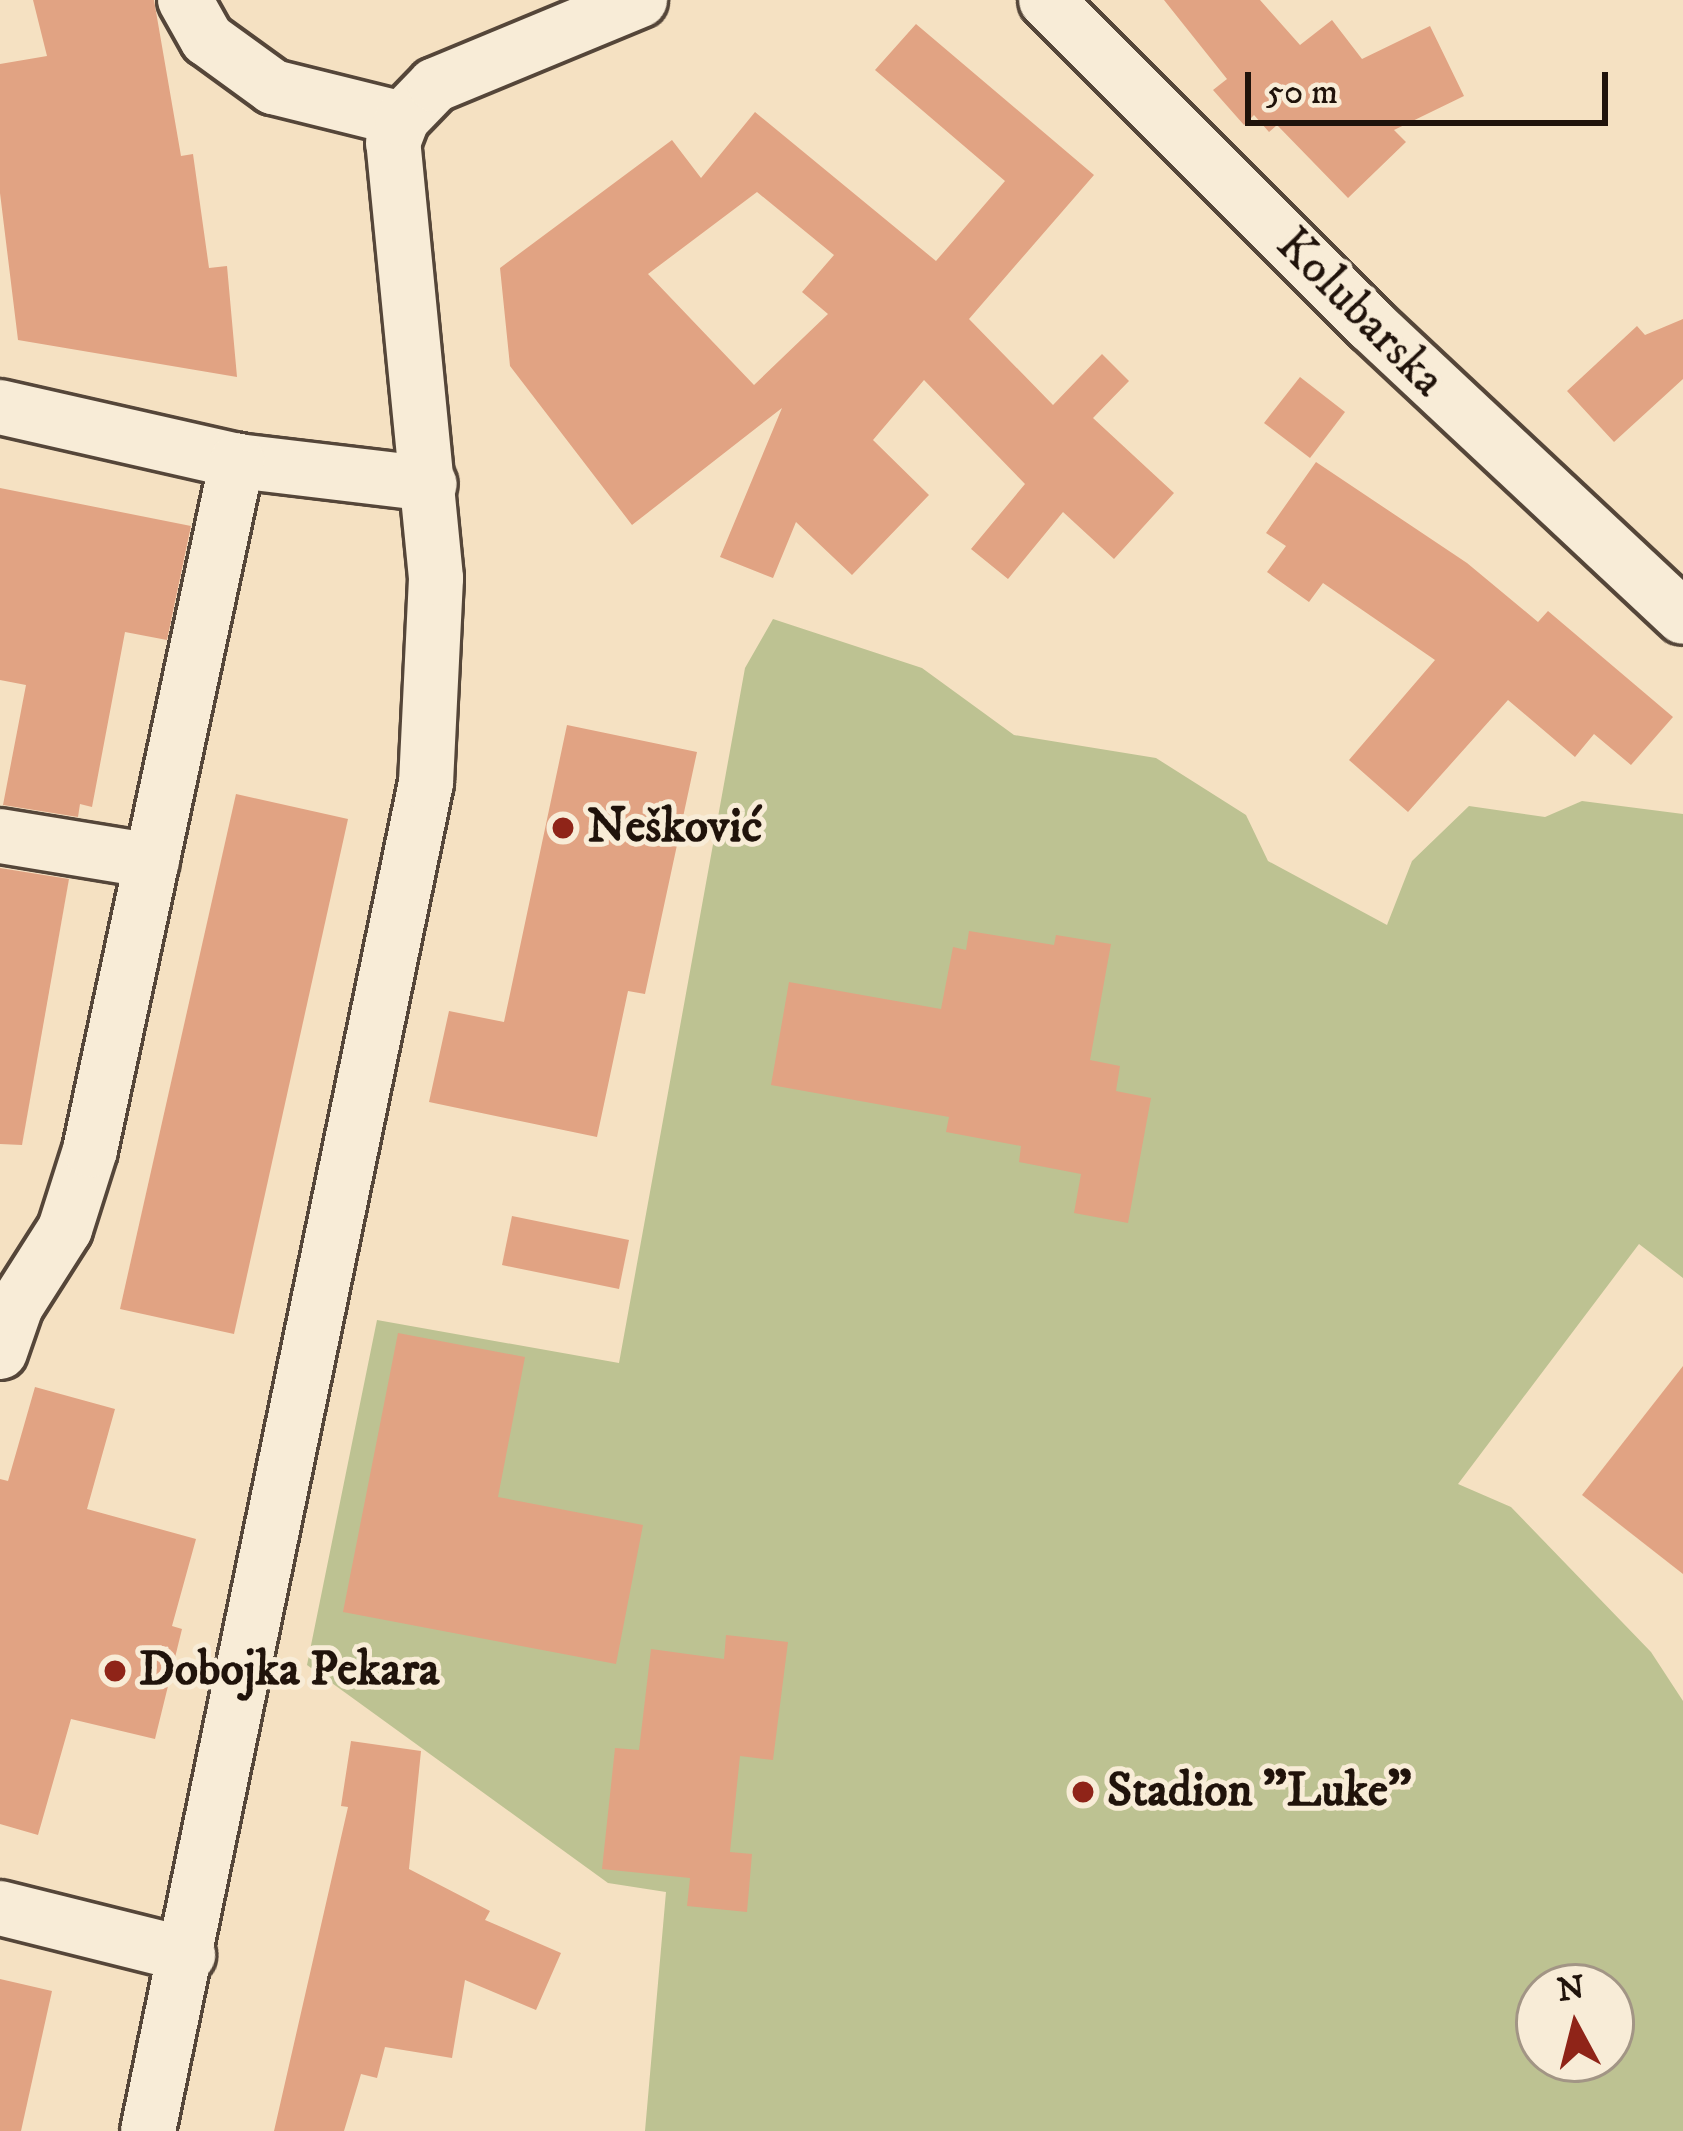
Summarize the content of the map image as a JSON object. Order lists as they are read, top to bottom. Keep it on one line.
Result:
{"streets":{"street":["Kolubarska"]},"places":["Nešković","Dobojka Pekara","Stadion \"Luke\""],"scale_bar":"50 m","north":"top"}
